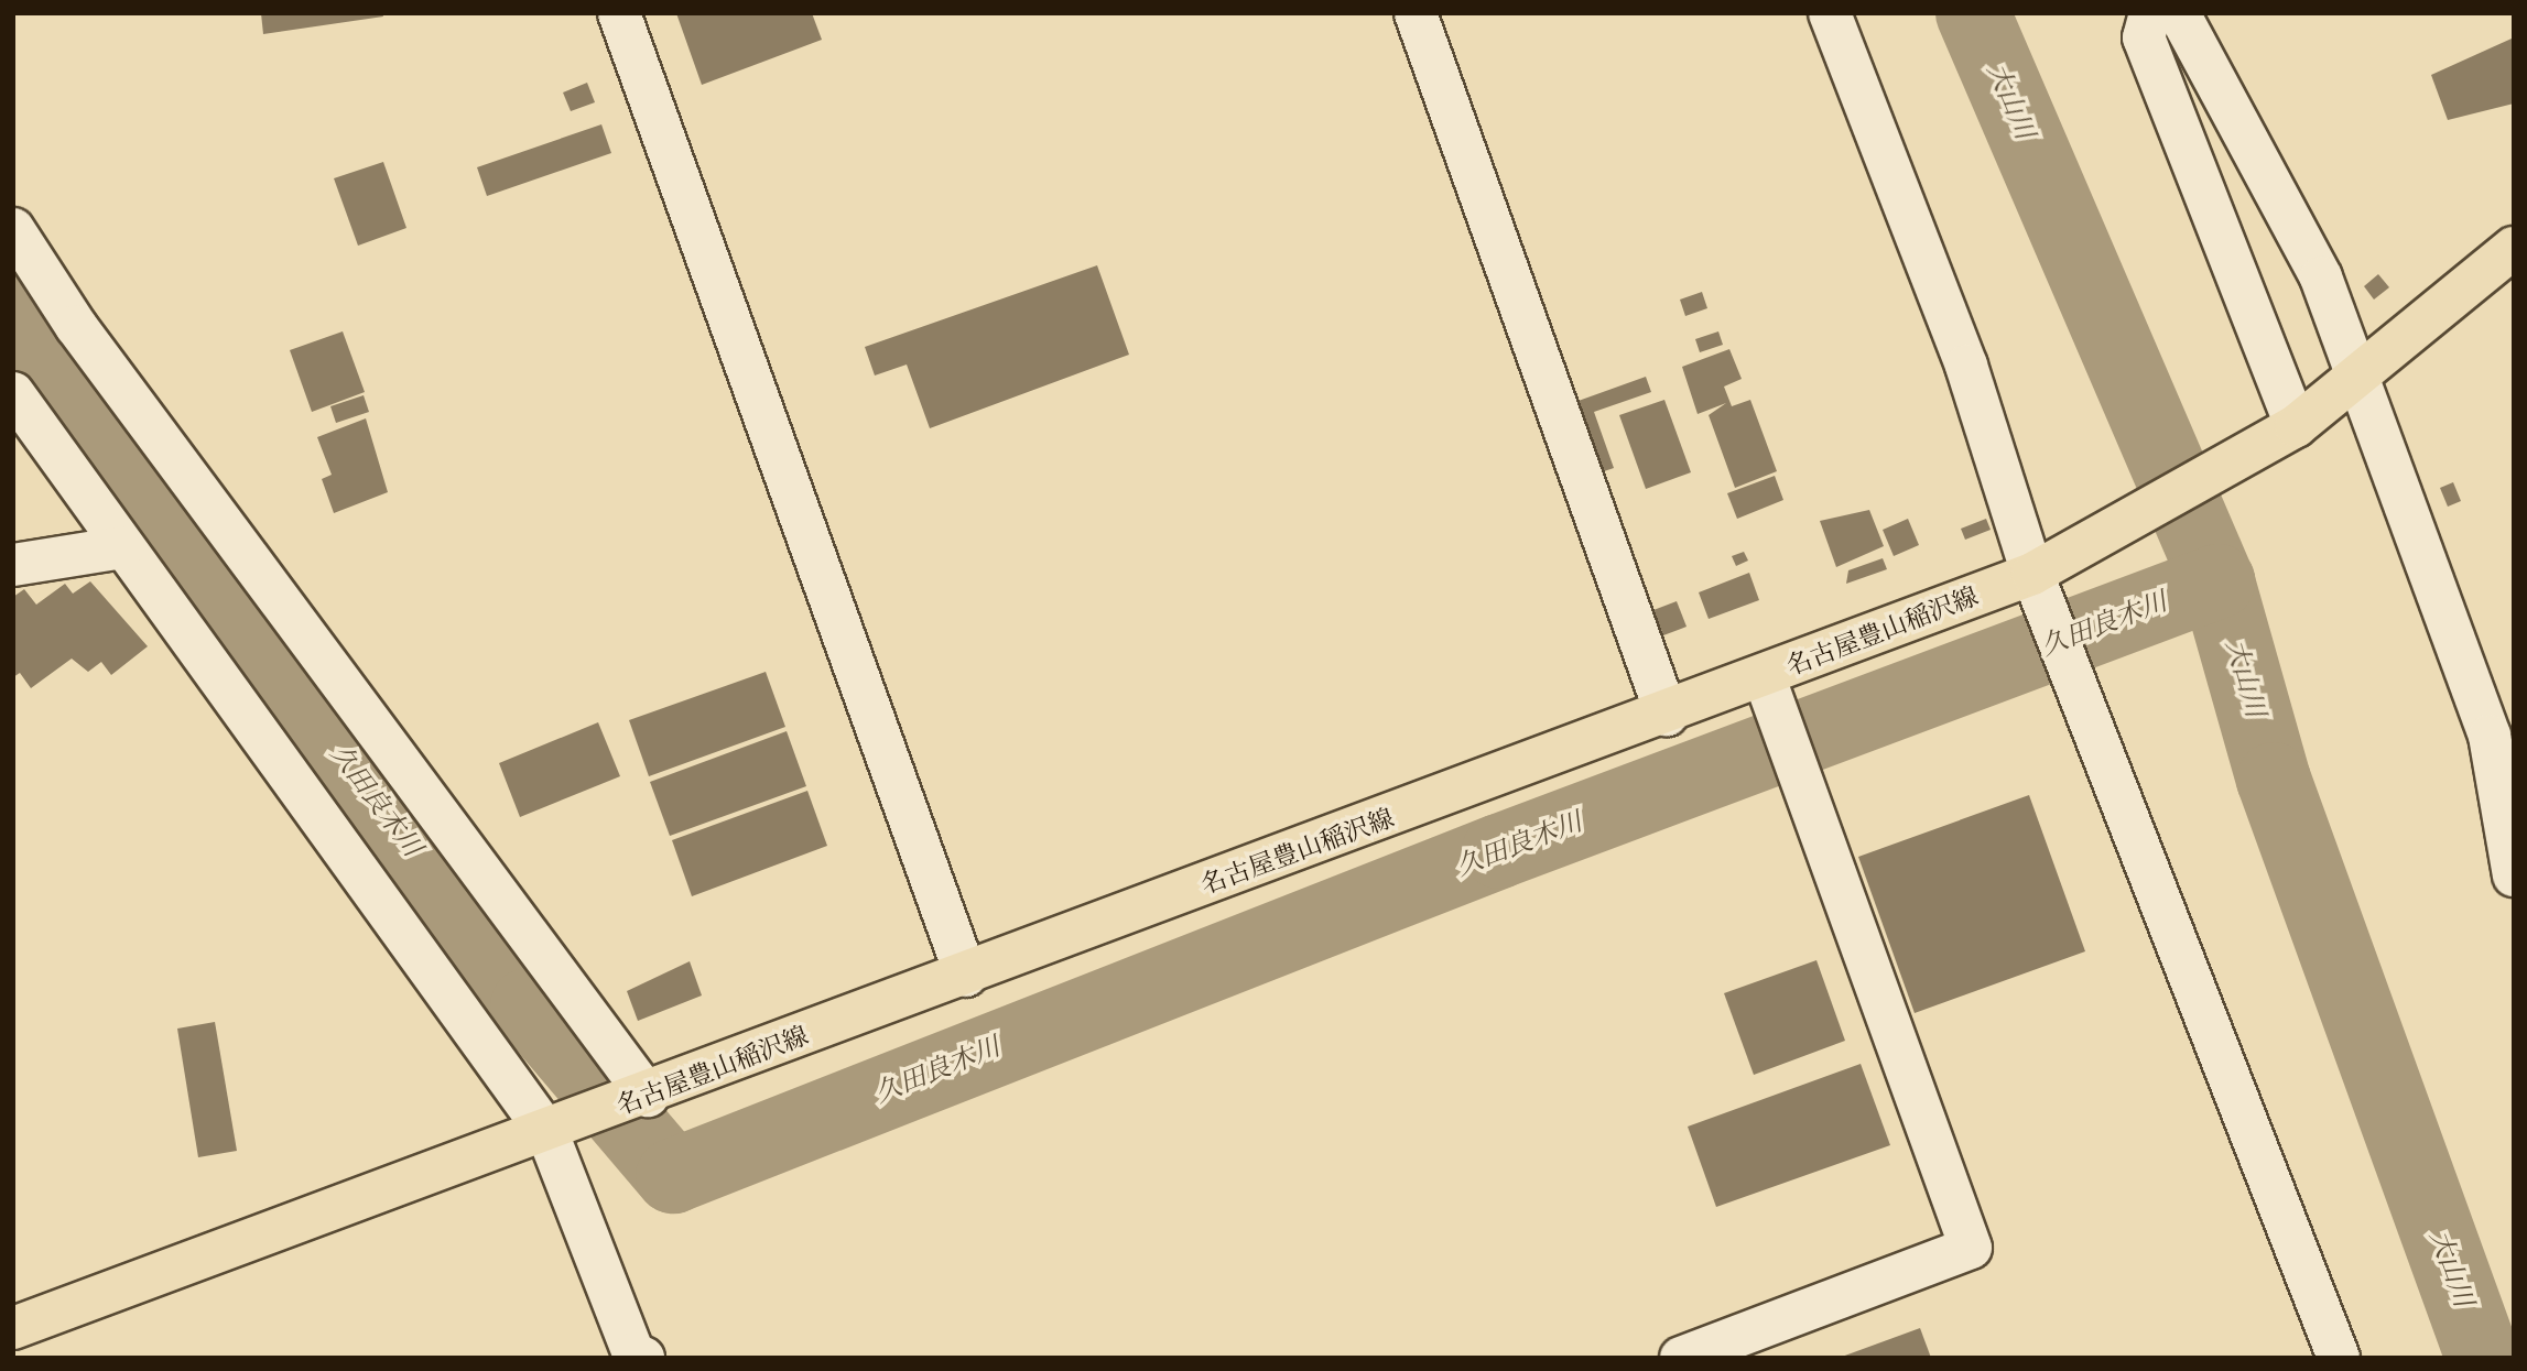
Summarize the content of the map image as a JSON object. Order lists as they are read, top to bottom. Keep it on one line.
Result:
{"streets":{"main road":["名古屋豊山稲沢線"]},"water":["大山川","久田良木川"]}
